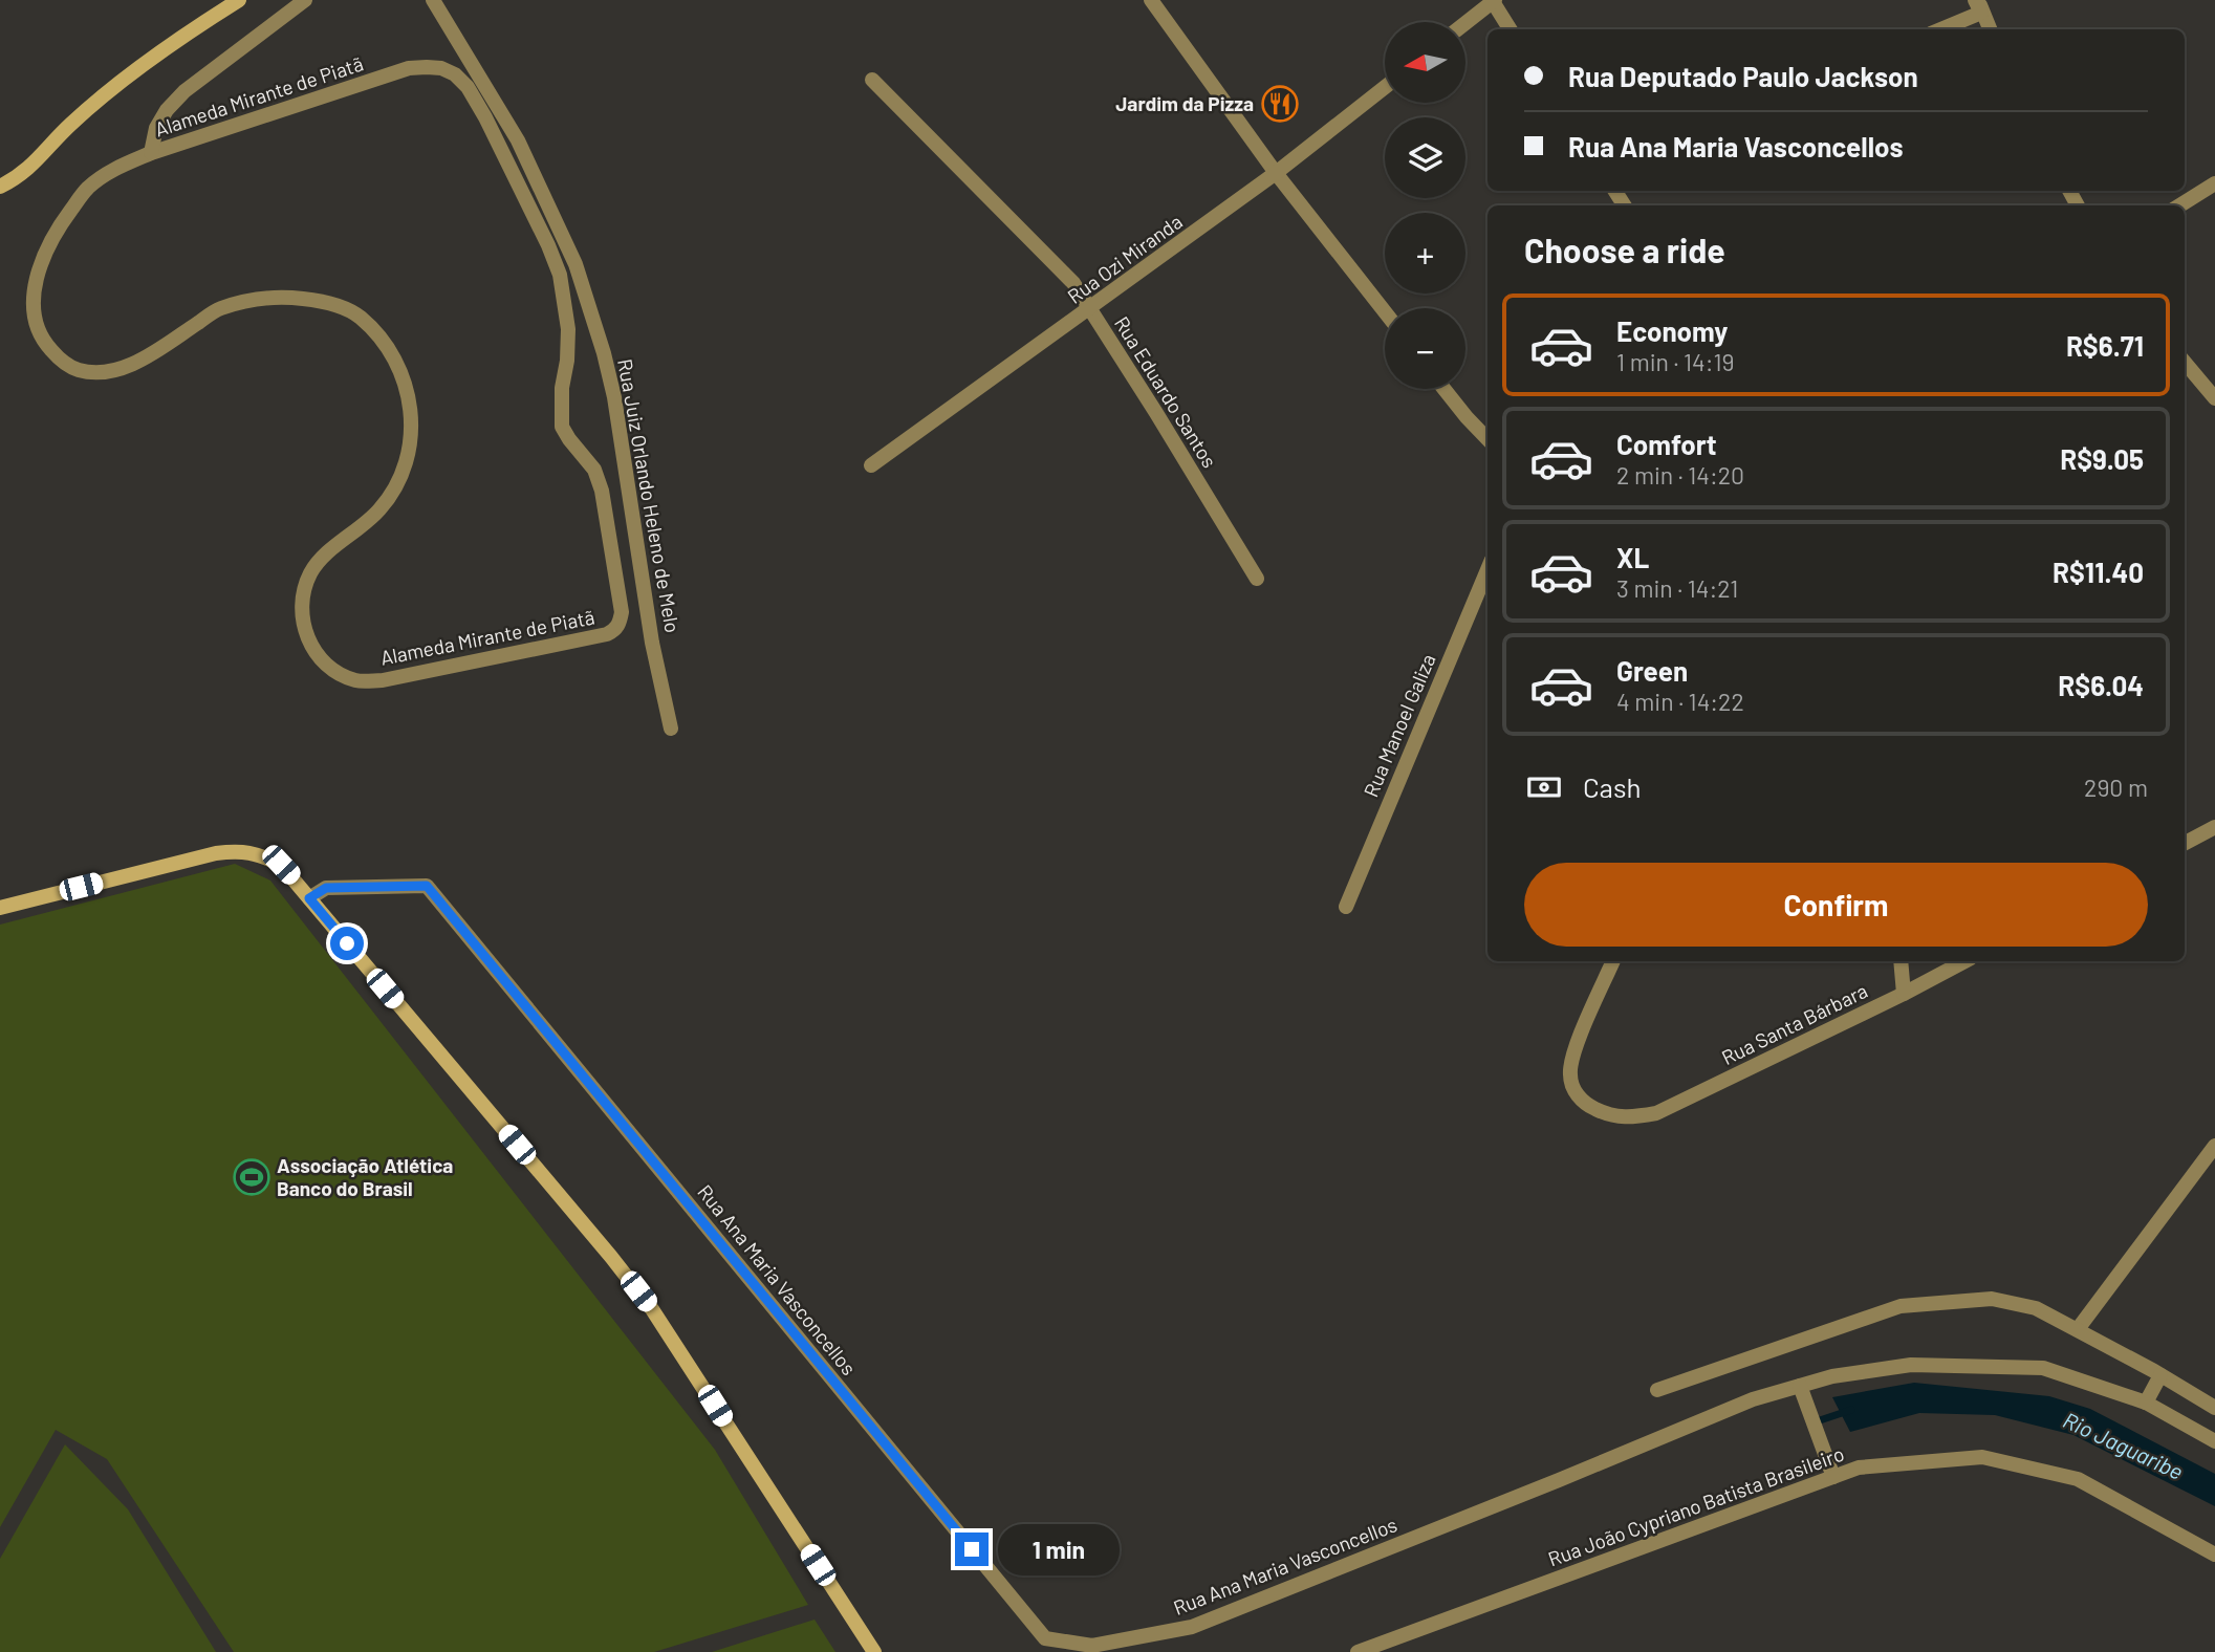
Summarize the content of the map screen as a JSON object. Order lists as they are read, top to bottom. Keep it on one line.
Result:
{"streets":{"street":["Alameda Mirante de Piatã","Rua Ozi Miranda","Rua Eduardo Santos","Rua Juiz Orlando Heleno de Melo","Rua Manoel Galiza","Rua Santa Bárbara","Rua Ana Maria Vasconcellos","Rua João Cypriano Batista Brasileiro"]},"crossings":[["Rua Ozi Miranda","Rua Eduardo Santos"]],"water":["Rio Jaguaribe"],"places":{"restaurant":["Jardim da Pizza"],"sports":["Associação Atlética Banco do Brasil"]},"north":"left","page":{"map_buttons":["+","−"],"banner":["Rua Deputado Paulo Jackson","Rua Ana Maria Vasconcellos"],"heading":"Choose a ride","list":[{"name":"Economy","note":"1 min · 14:19","value":"R$6.71"},{"name":"Comfort","note":"2 min · 14:20","value":"R$9.05"},{"name":"XL","note":"3 min · 14:21","value":"R$11.40"},{"name":"Green","note":"4 min · 14:22","value":"R$6.04"}],"pay":["Cash","290 m"],"buttons":"Confirm","bubble":"1 min"}}
